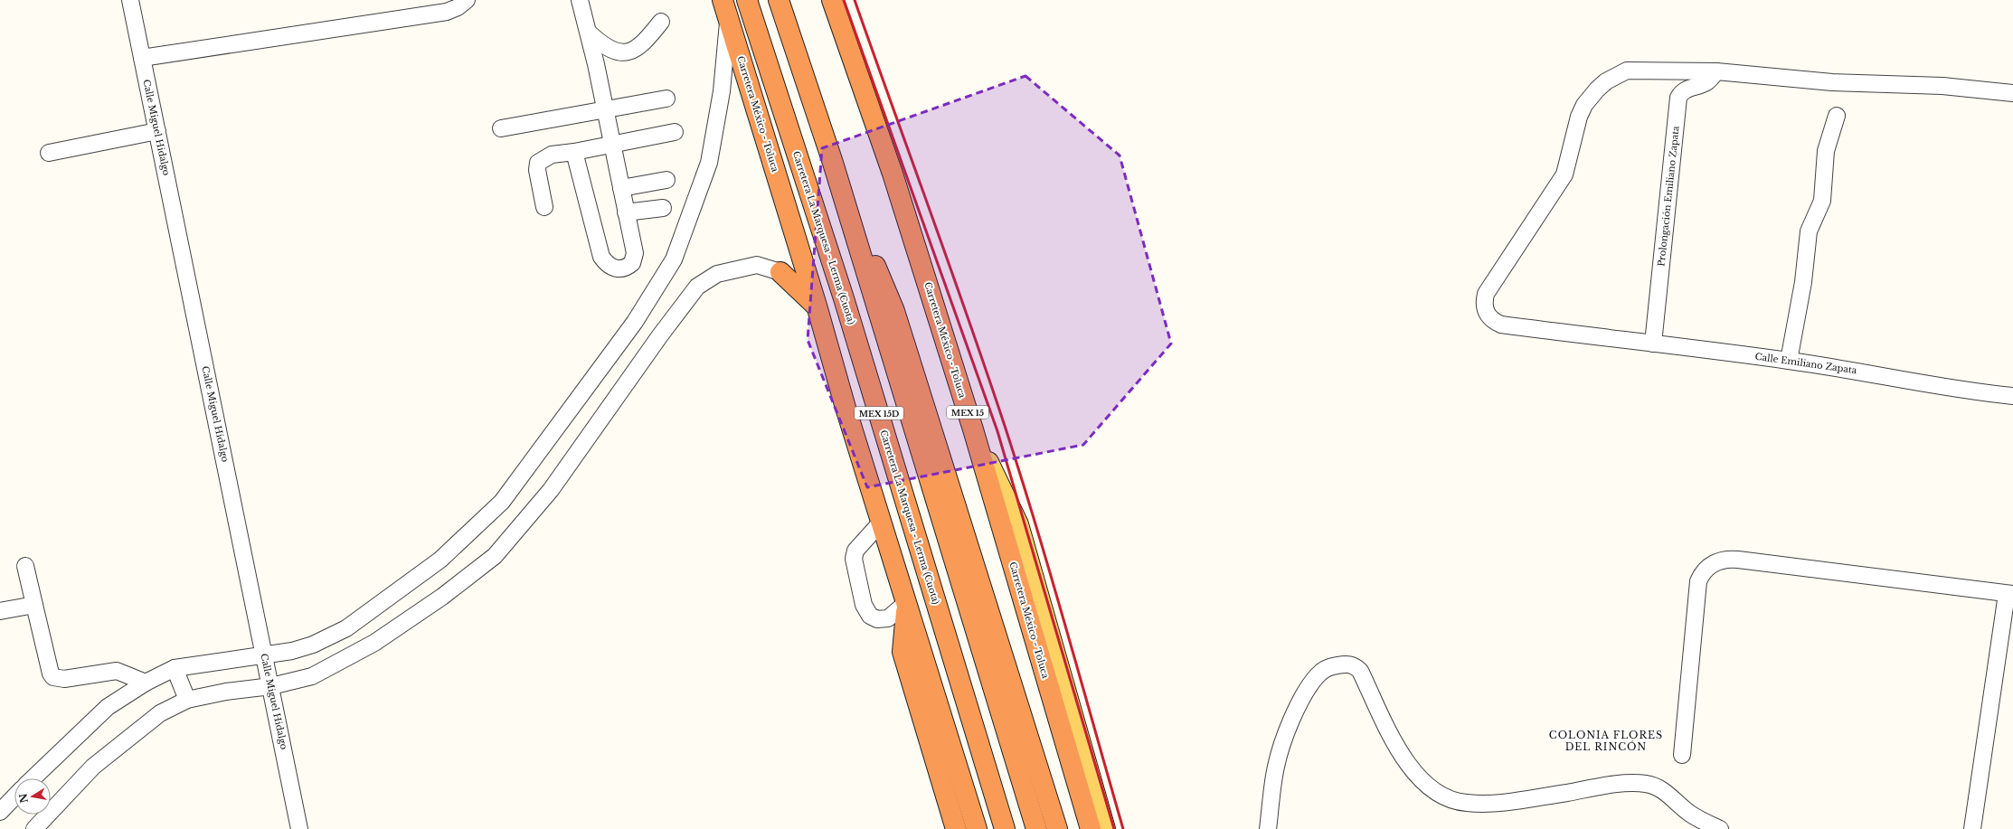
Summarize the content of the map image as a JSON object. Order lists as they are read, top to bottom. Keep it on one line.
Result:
{"streets":{"highway":["Carretera México - Toluca","Carretera La Marquesa - Lerma (Cuota)","MEX 15","MEX 15D"],"street":["Calle Miguel Hidalgo","Prolongación Emiliano Zapata","Calle Emiliano Zapata"]},"crossings":[["Prolongación Emiliano Zapata","Calle Emiliano Zapata"]],"districts":["COLONIA FLORES DEL RINCÓN"],"north":"left"}
